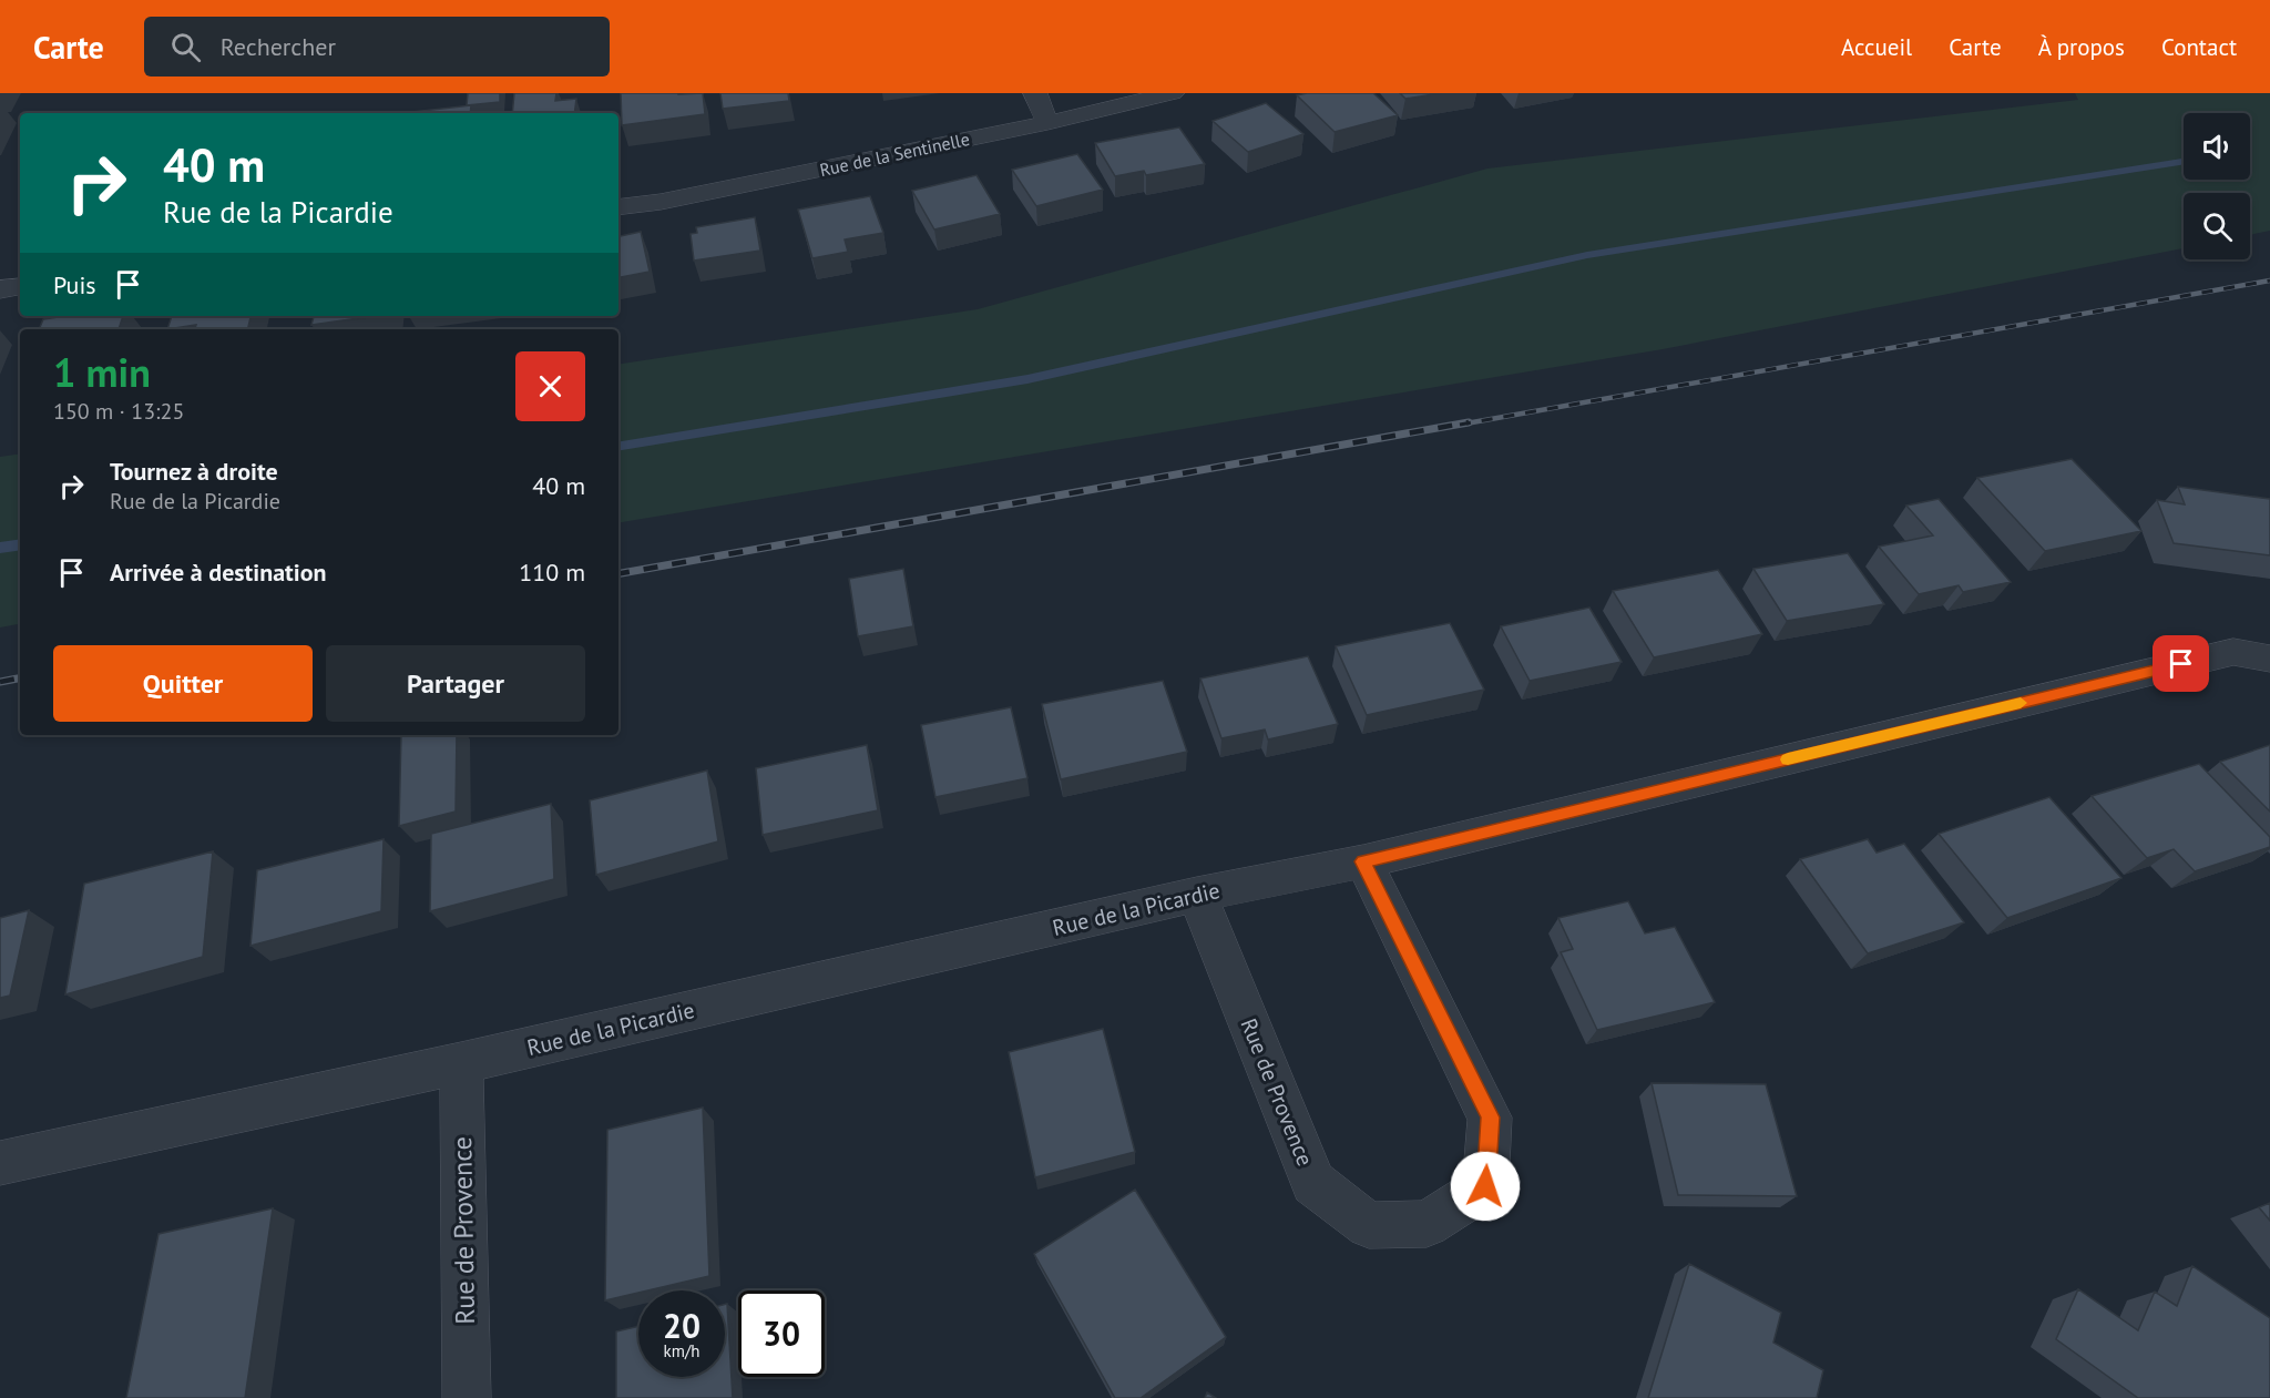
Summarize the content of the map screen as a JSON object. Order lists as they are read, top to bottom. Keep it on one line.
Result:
{"streets":{"street":["Rue de la Sentinelle","Rue de la Picardie","Rue de Provence"]},"crossings":[["Rue de la Picardie","Rue de Provence"]],"page":{"header":"Carte","search":"Rechercher","nav":["Accueil","Carte","À propos","Contact"],"turn":["40 m","Rue de la Picardie"],"then":"Puis","heading":["1 min","150 m · 13:25"],"list":[{"name":"Tournez à droite","note":"Rue de la Picardie","value":"40 m"},{"name":"Arrivée à destination","value":"110 m"}],"buttons":["Quitter","Partager"],"speed":"20 km/h","limit":"30"}}
